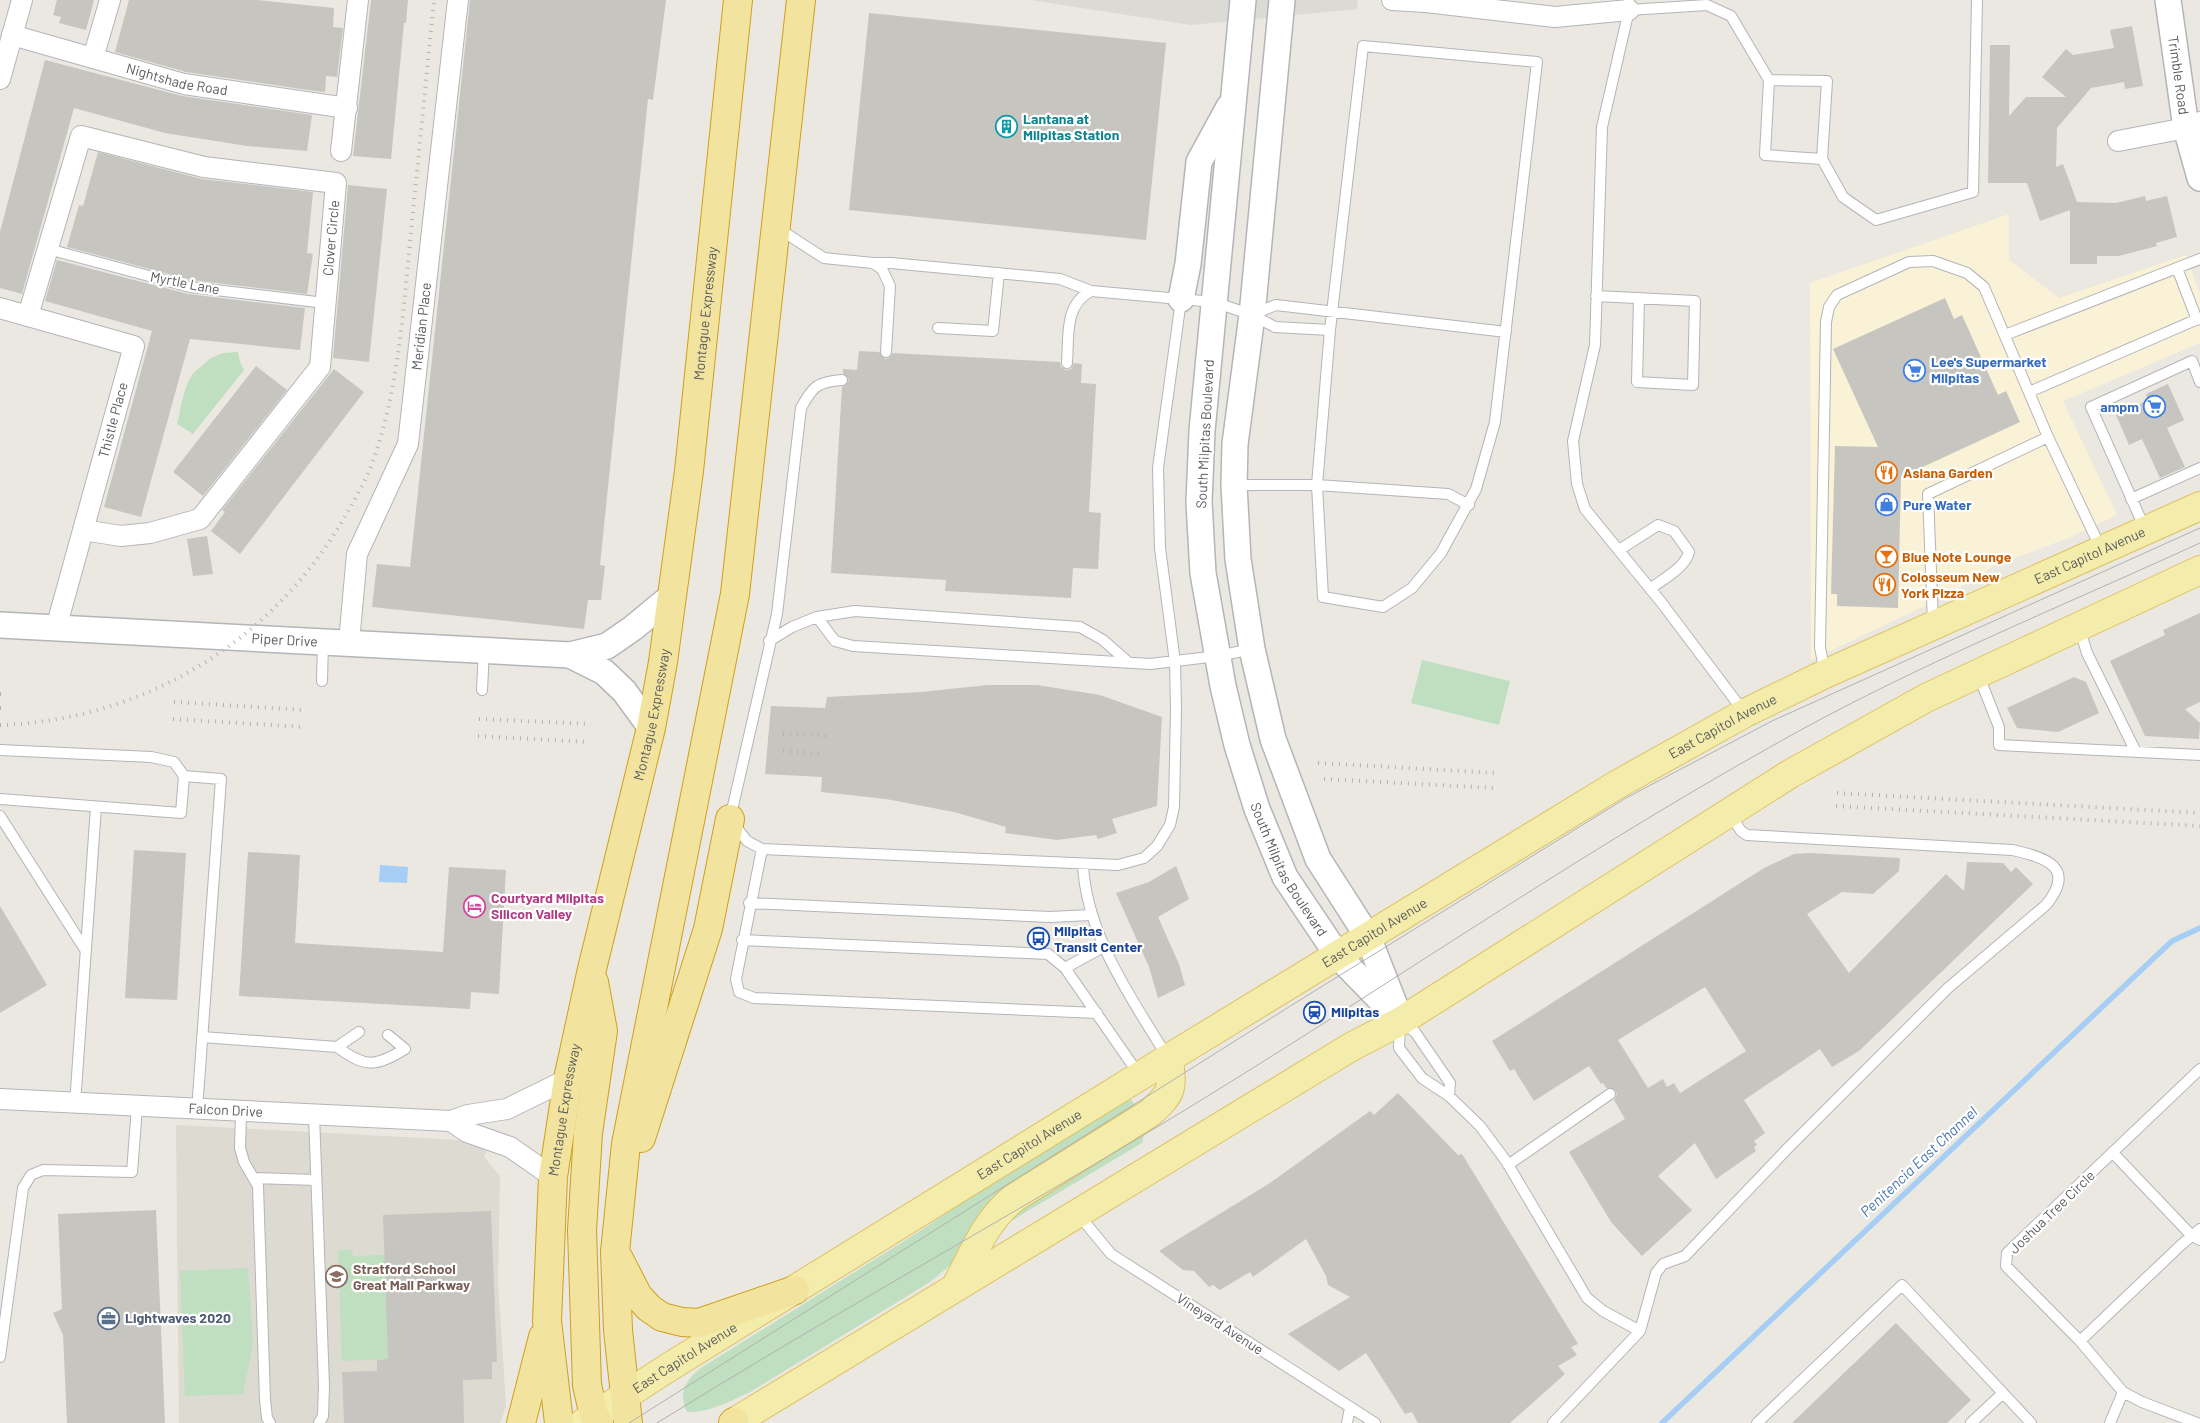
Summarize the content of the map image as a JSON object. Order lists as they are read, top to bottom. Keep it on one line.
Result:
{"streets":{"highway":["Montague Expressway"],"main road":["East Capitol Avenue"],"street":["Trimble Road","Nightshade Road","Clover Circle","Meridian Place","Thistle Place","South Milpitas Boulevard","Piper Drive","Falcon Drive"],"lane":["Myrtle Lane","Joshua Tree Circle","Vineyard Avenue"]},"crossings":[["Clover Circle","Myrtle Lane"],["Clover Circle","Thistle Place"],["Montague Expressway","Piper Drive"],["Montague Expressway","Falcon Drive"],["Meridian Place","Piper Drive"],["Thistle Place","Piper Drive"],["South Milpitas Boulevard","East Capitol Avenue"]],"water":["Penitencia East Channel"],"places":{"building":["Lantana at Milpitas Station"],"supermarket":["Lee's Supermarket Milpitas","ampm"],"restaurant":["Asiana Garden","Colosseum New York Pizza"],"shop":["Pure Water"],"bar":["Blue Note Lounge"],"hotel":["Courtyard Milpitas Silicon Valley"],"bus stop":["Milpitas Transit Center"],"station":["Milpitas"],"school or university":["Stratford School Great Mall Parkway"],"office":["Lightwaves 2020"]}}
